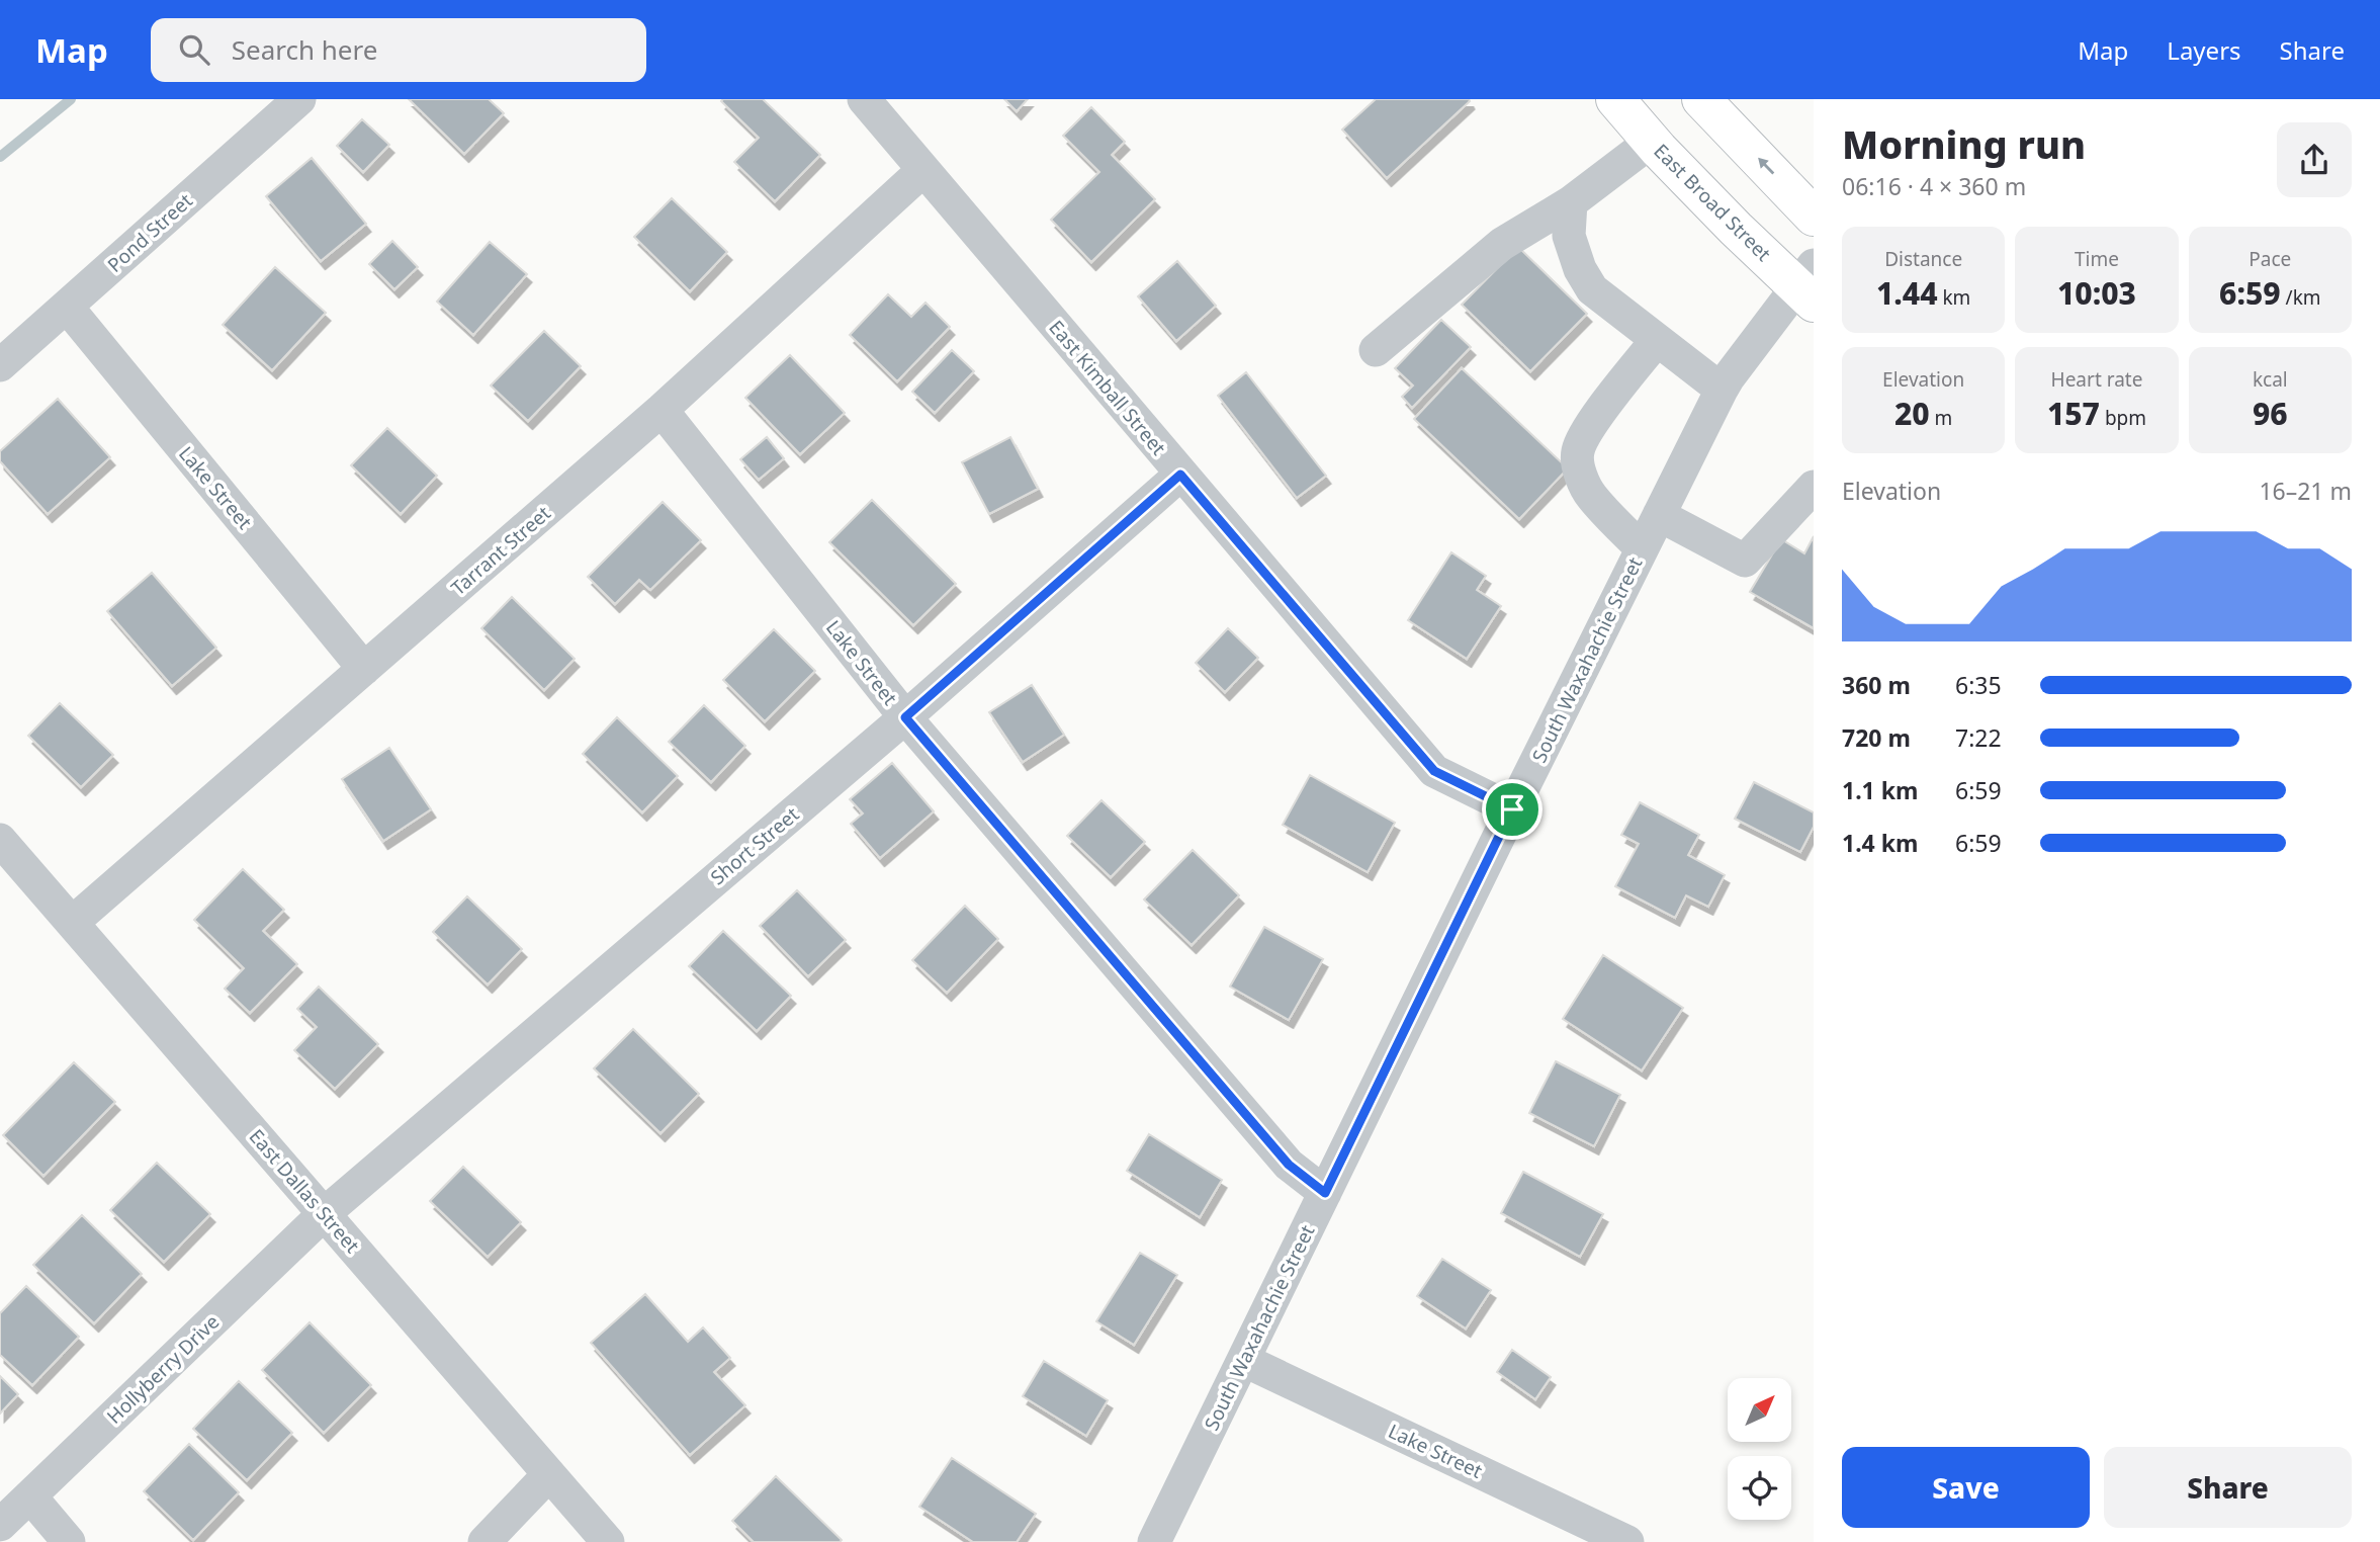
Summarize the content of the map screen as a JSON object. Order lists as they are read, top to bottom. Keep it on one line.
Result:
{"streets":{"main road":["East Broad Street"],"street":["Pond Street","East Kimball Street","Lake Street","Tarrant Street","South Waxahachie Street","Short Street","East Dallas Street","Hollyberry Drive"]},"crossings":[["East Broad Street","South Waxahachie Street"],["Pond Street","Lake Street"],["East Kimball Street","Tarrant Street"],["East Kimball Street","South Waxahachie Street"],["East Kimball Street","Short Street"],["Lake Street","Tarrant Street"],["Lake Street","South Waxahachie Street"],["Lake Street","Short Street"],["Tarrant Street","East Dallas Street"],["Short Street","East Dallas Street"],["Short Street","Hollyberry Drive"],["East Dallas Street","Hollyberry Drive"]],"north":"top right","page":{"header":"Map","search":"Search here","nav":["Map","Layers","Share"],"heading":["Morning run","06:16 · 4 × 360 m"],"stats":[["Distance","1.44 km"],["Time","10:03"],["Pace","6:59 /km"],["Elevation","20 m"],["Heart rate","157 bpm"],["kcal","96"]],"chart":["Elevation","16–21 m"],"list":[{"name":"360 m","note":"6:35"},{"name":"720 m","note":"7:22"},{"name":"1.1 km","note":"6:59"},{"name":"1.4 km","note":"6:59"}],"buttons":["Save","Share"]}}
